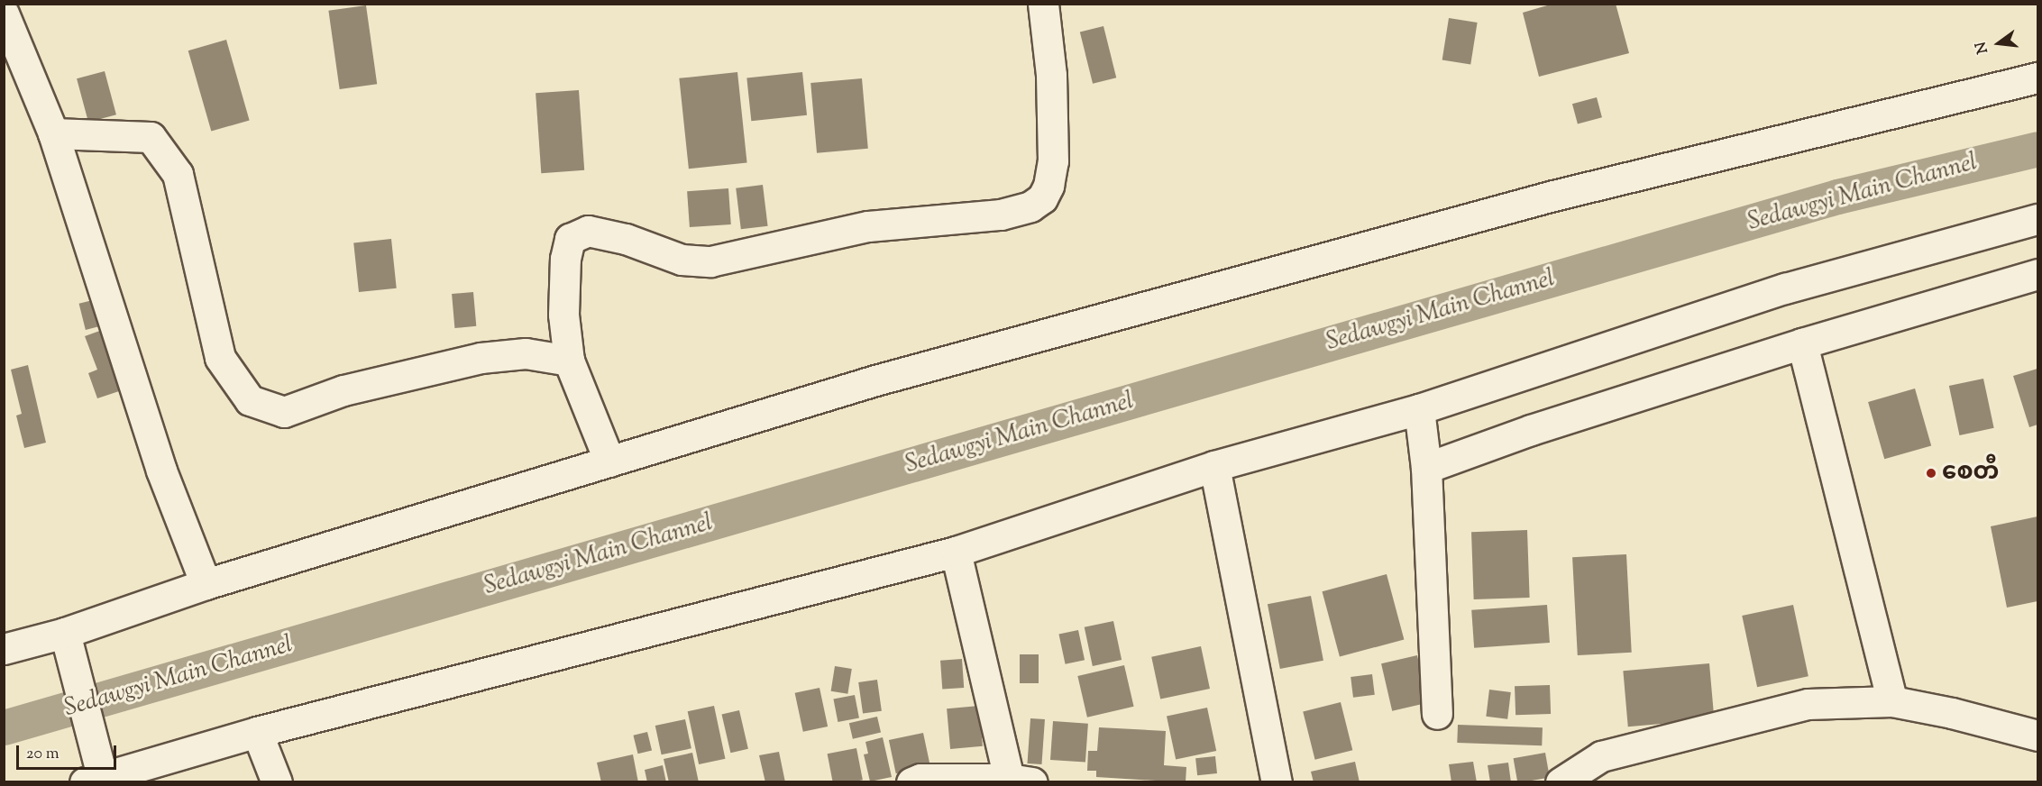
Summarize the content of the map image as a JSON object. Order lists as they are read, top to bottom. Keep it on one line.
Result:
{"water":["Sedawgyi Main Channel"],"places":["စေတီ"],"scale_bar":"20 m","north":"left"}
